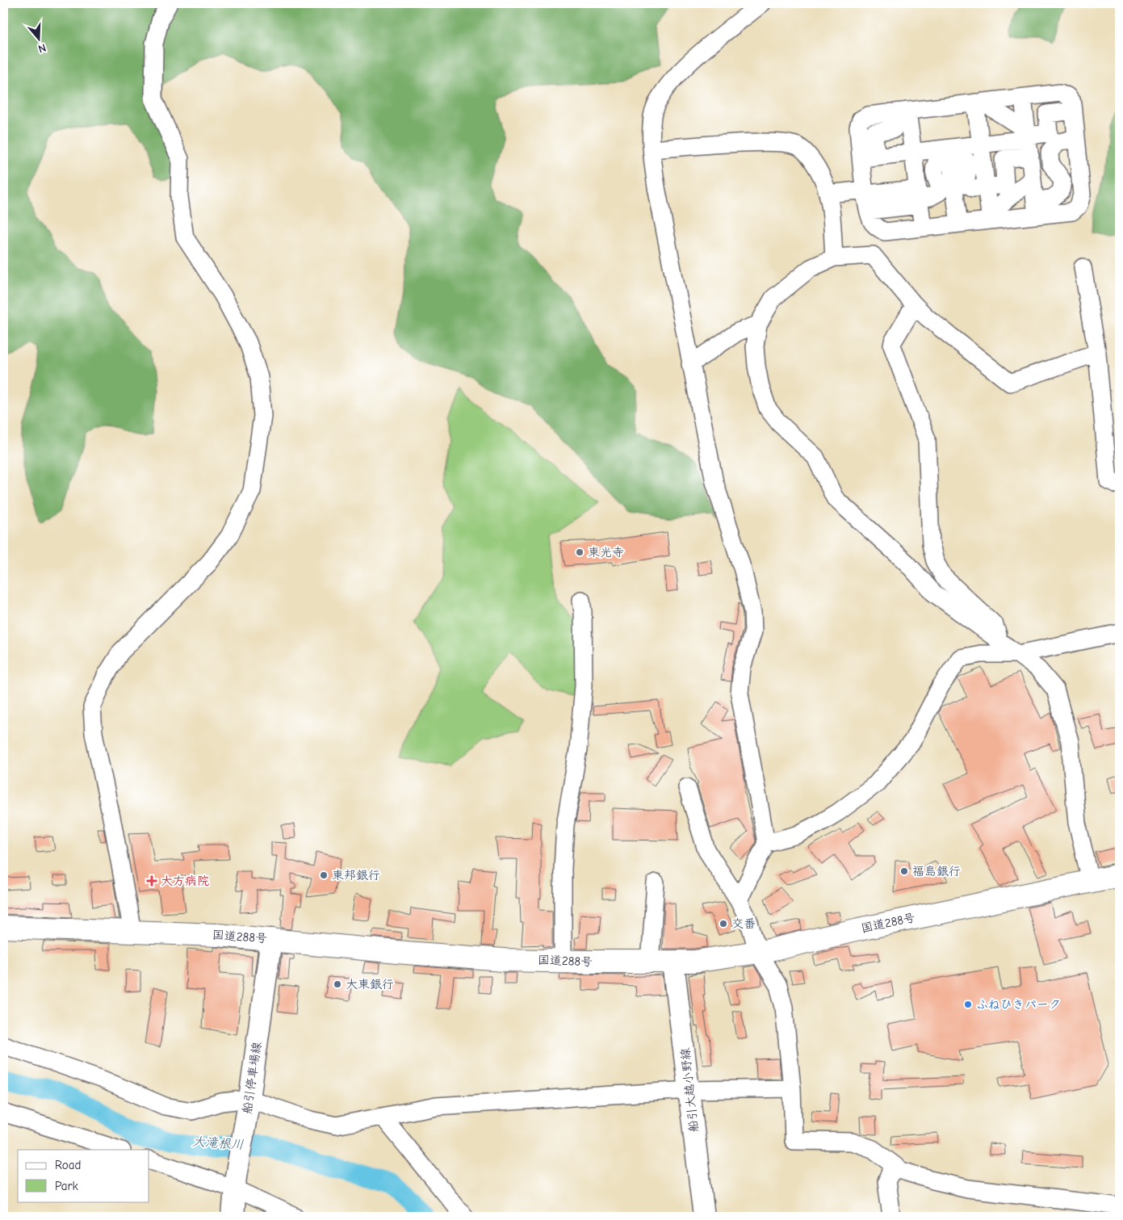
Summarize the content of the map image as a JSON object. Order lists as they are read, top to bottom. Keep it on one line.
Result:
{"streets":{"highway":["国道288号"],"main road":["船引停車場線","船引大越小野線"]},"crossings":[["国道288号","船引停車場線"],["国道288号","船引大越小野線"]],"water":["大滝根川"],"places":{"other":["東光寺","福島銀行","東邦銀行","交番","大東銀行","ふねひきパーク"],"health":["大方病院"]},"legend":["Road","Park"],"north":"bottom"}
